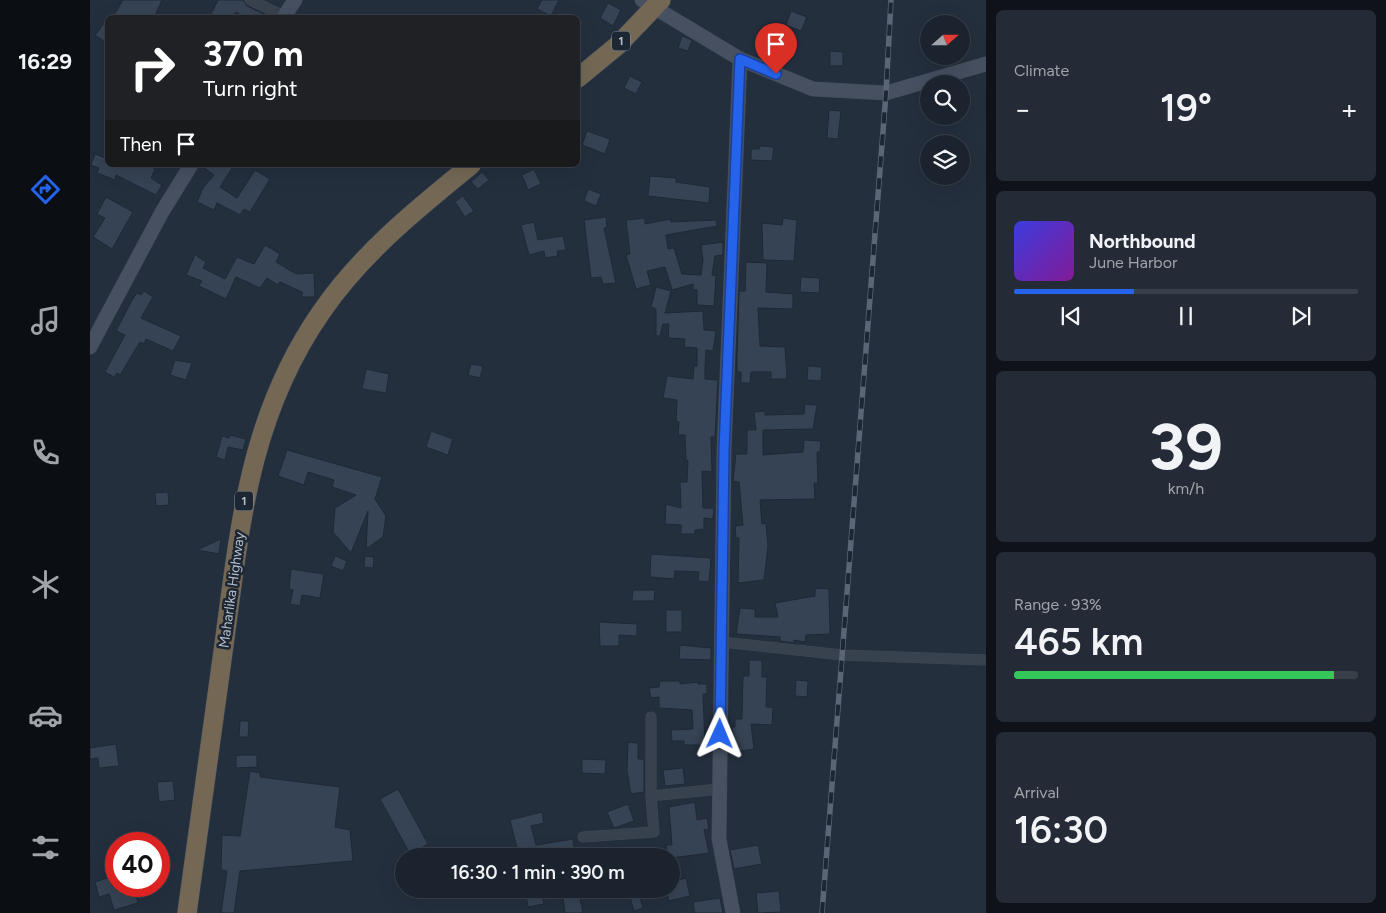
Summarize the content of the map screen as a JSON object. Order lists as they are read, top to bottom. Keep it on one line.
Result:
{"streets":{"highway":["1","Maharlika Highway"]},"north":"right","page":{"tabs":"16:29","tile":["Climate",["39","km/h"],["Range · 93%","465 km"],["Arrival","16:30"]],"turn":["370 m","Turn right"],"heat":["−","19°","+"],"then":"Then","song":["Northbound","June Harbor"],"limit":"40","trip":"16:30 · 1 min · 390 m"}}
